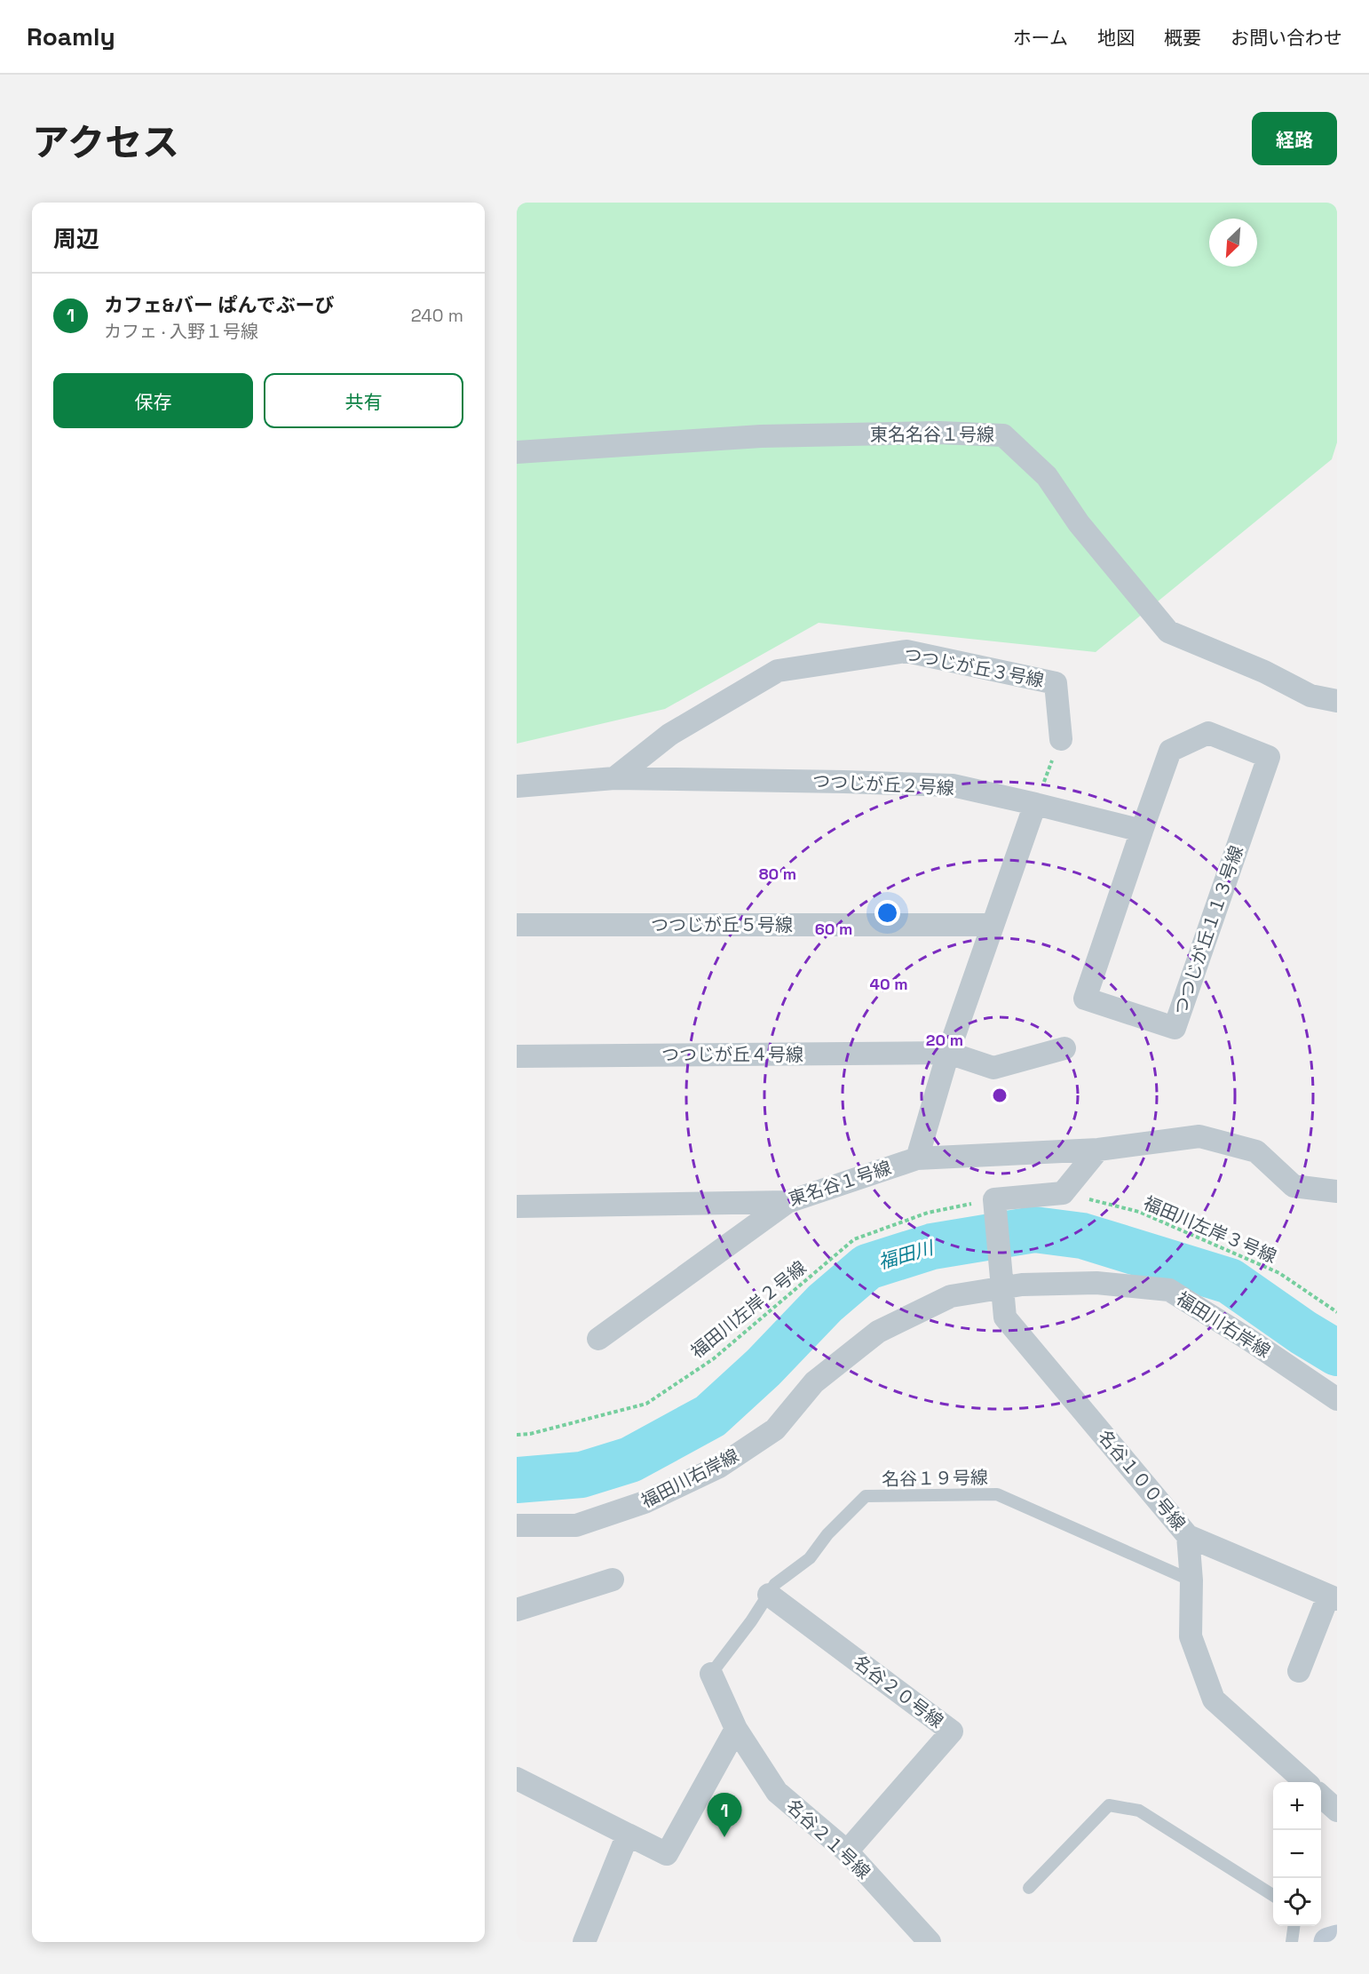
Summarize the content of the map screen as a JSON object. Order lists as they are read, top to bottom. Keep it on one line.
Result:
{"streets":{"street":["東名名谷１号線","つつじが丘３号線","つつじが丘２号線","つつじが丘５号線","つつじが丘１１３号線","つつじが丘４号線","東名谷１号線","福田川右岸線","名谷１００号線","名谷２０号線","名谷２１号線"],"lane":["名谷１９号線"],"path":["福田川左岸３号線","福田川左岸２号線"]},"crossings":[["つつじが丘３号線","つつじが丘２号線"],["福田川右岸線","名谷１００号線"],["名谷１９号線","名谷１００号線"],["名谷１９号線","名谷２０号線"],["名谷１９号線","名谷２１号線"],["名谷２０号線","名谷２１号線"]],"water":["福田川"],"north":"bottom left","page":{"header":"Roamly","nav":["ホーム","地図","概要","お問い合わせ"],"title":"アクセス","buttons":["経路",["保存","共有"]],"heading":"周辺","list":[{"mark":"1","name":"カフェ&バー ぱんでぶーび","note":"カフェ · 入野１号線","value":"240 m"}],"map_buttons":["+","−"],"pins":"1"},"rings":["80 m","60 m","40 m","20 m"]}
